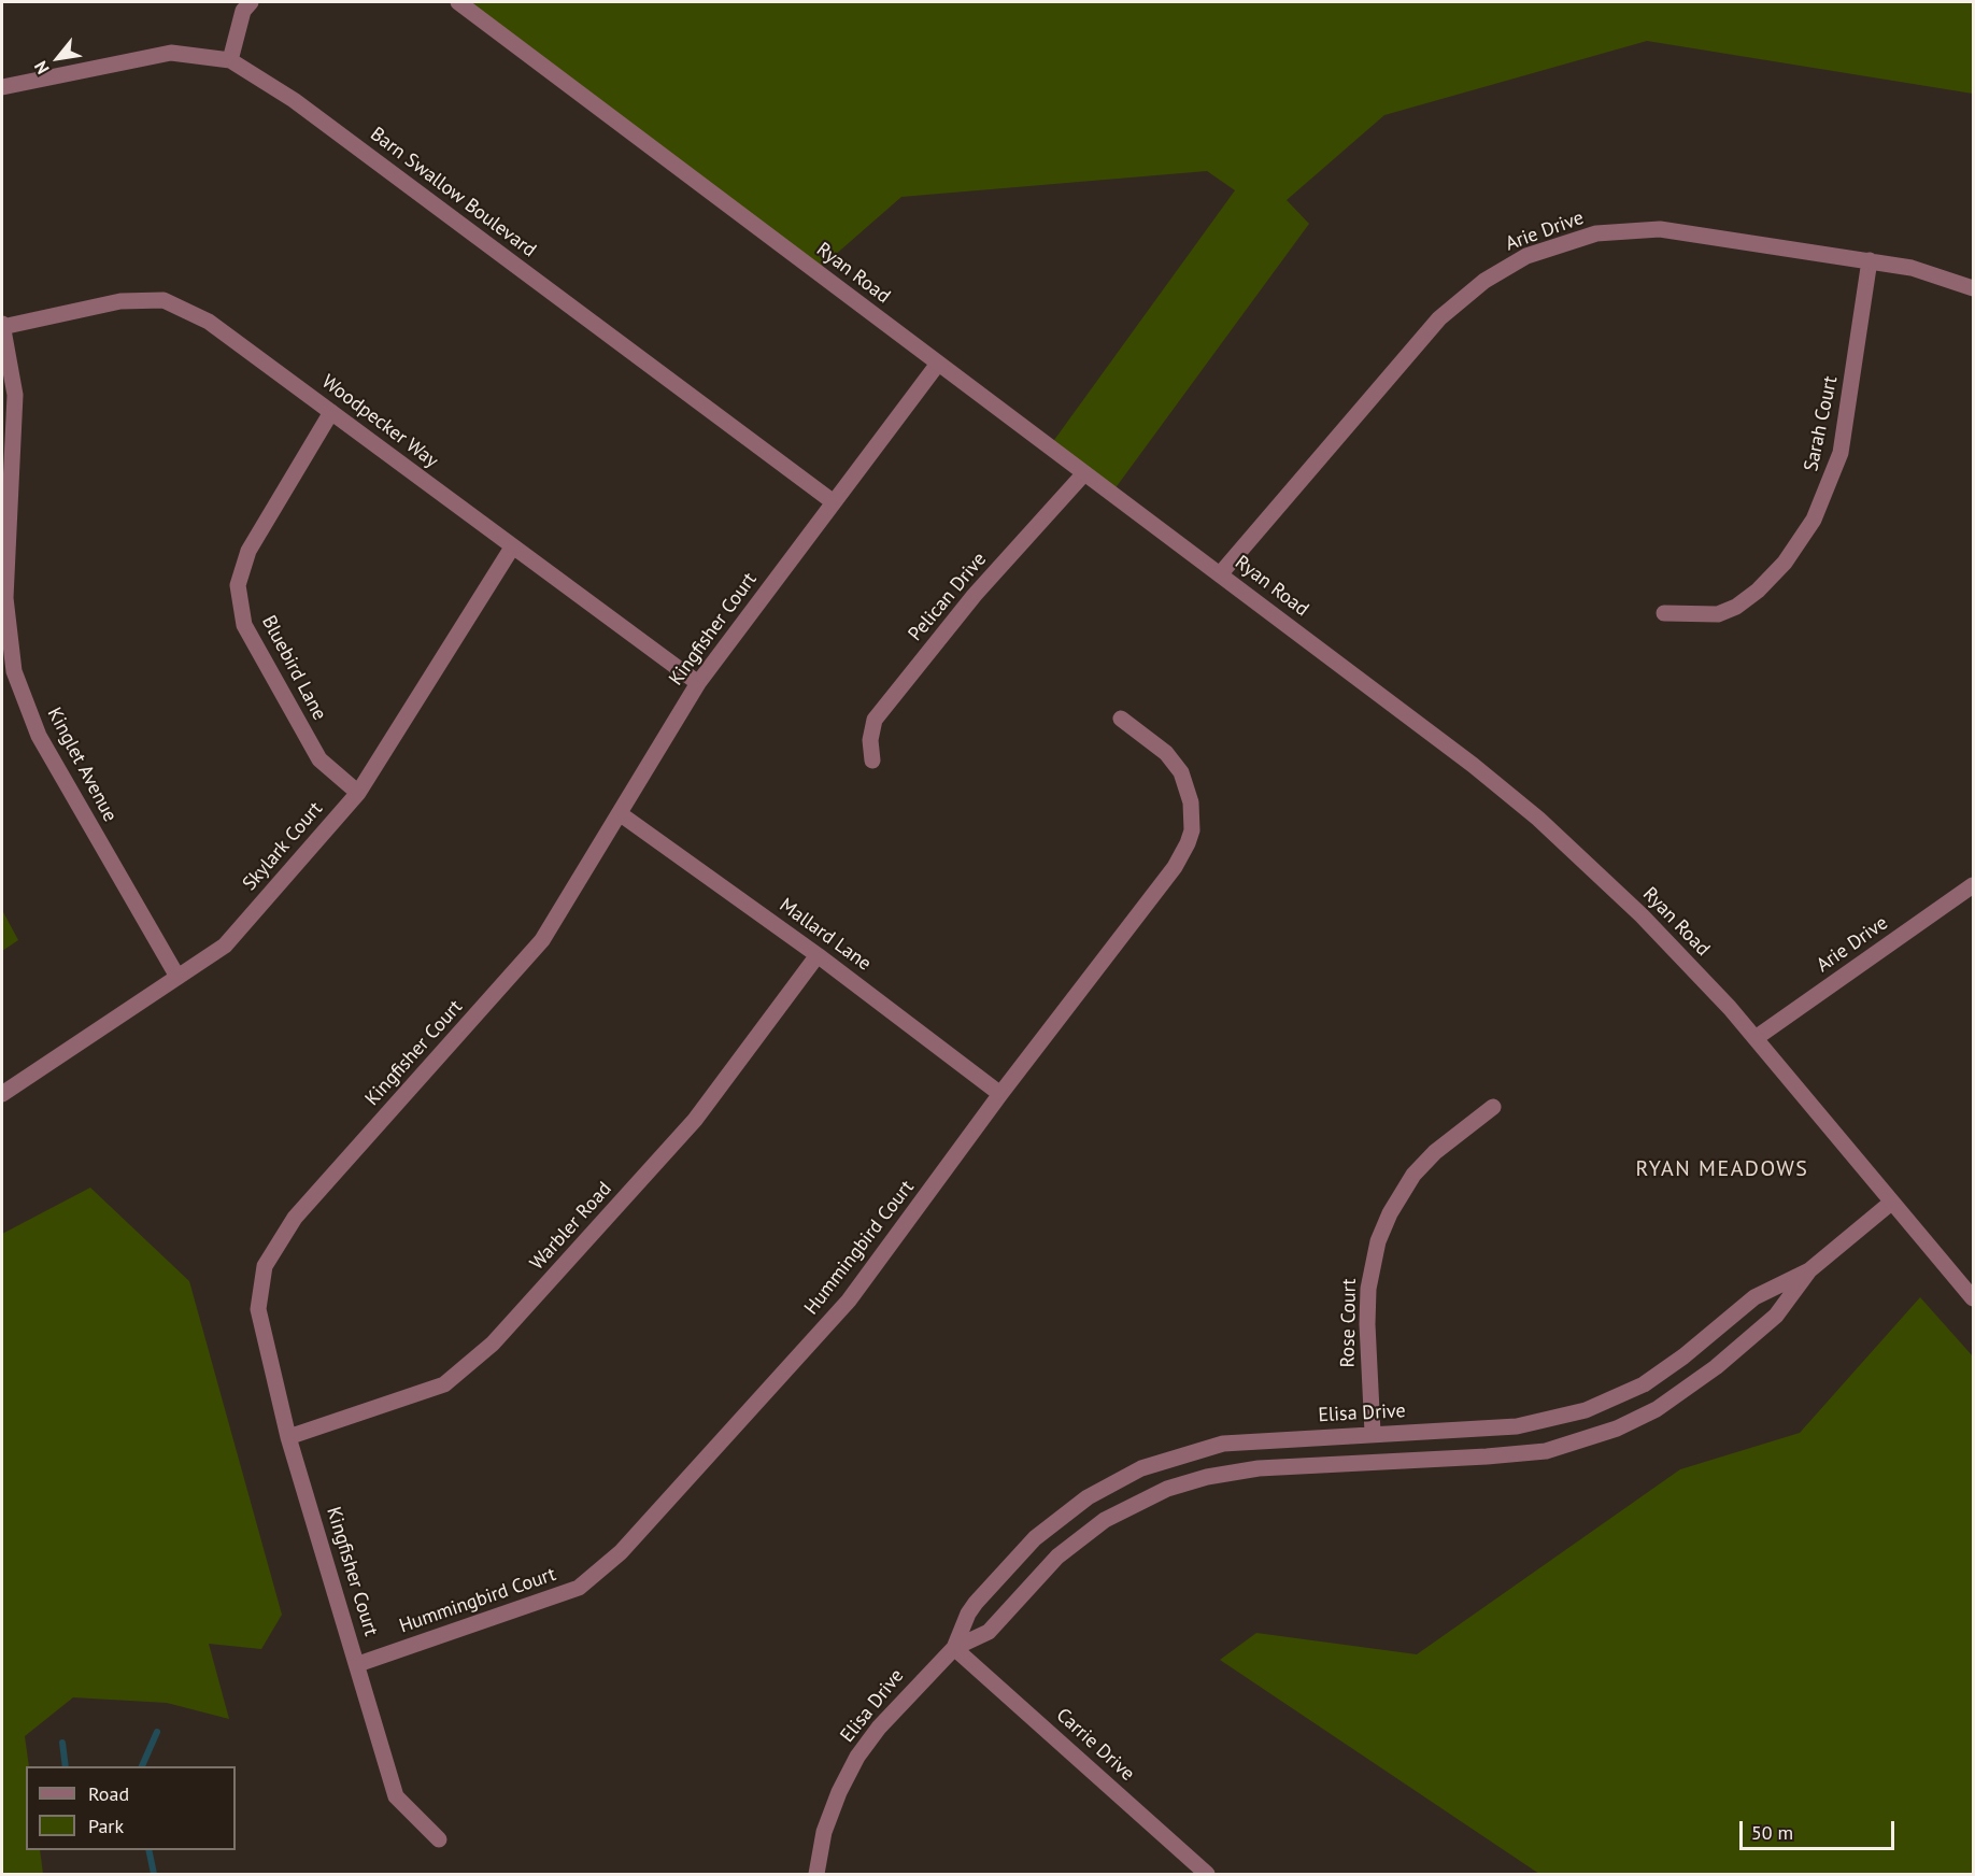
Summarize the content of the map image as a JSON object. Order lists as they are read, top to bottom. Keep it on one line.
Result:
{"streets":{"street":["Barn Swallow Boulevard","Arie Drive","Ryan Road","Woodpecker Way","Sarah Court","Pelican Drive","Kingfisher Court","Bluebird Lane","Kinglet Avenue","Skylark Court","Mallard Lane","Warbler Road","Hummingbird Court","Rose Court","Elisa Drive","Carrie Drive"]},"crossings":[["Barn Swallow Boulevard","Kingfisher Court"],["Arie Drive","Ryan Road"],["Arie Drive","Sarah Court"],["Ryan Road","Pelican Drive"],["Ryan Road","Kingfisher Court"],["Ryan Road","Elisa Drive"],["Woodpecker Way","Kingfisher Court"],["Woodpecker Way","Bluebird Lane"],["Woodpecker Way","Kinglet Avenue"],["Woodpecker Way","Skylark Court"],["Kingfisher Court","Mallard Lane"],["Kingfisher Court","Warbler Road"],["Kingfisher Court","Hummingbird Court"],["Bluebird Lane","Skylark Court"],["Kinglet Avenue","Skylark Court"],["Mallard Lane","Warbler Road"],["Mallard Lane","Hummingbird Court"],["Rose Court","Elisa Drive"],["Elisa Drive","Carrie Drive"]],"districts":["RYAN MEADOWS"],"legend":["Road","Park"],"scale_bar":"50 m","north":"bottom left"}
